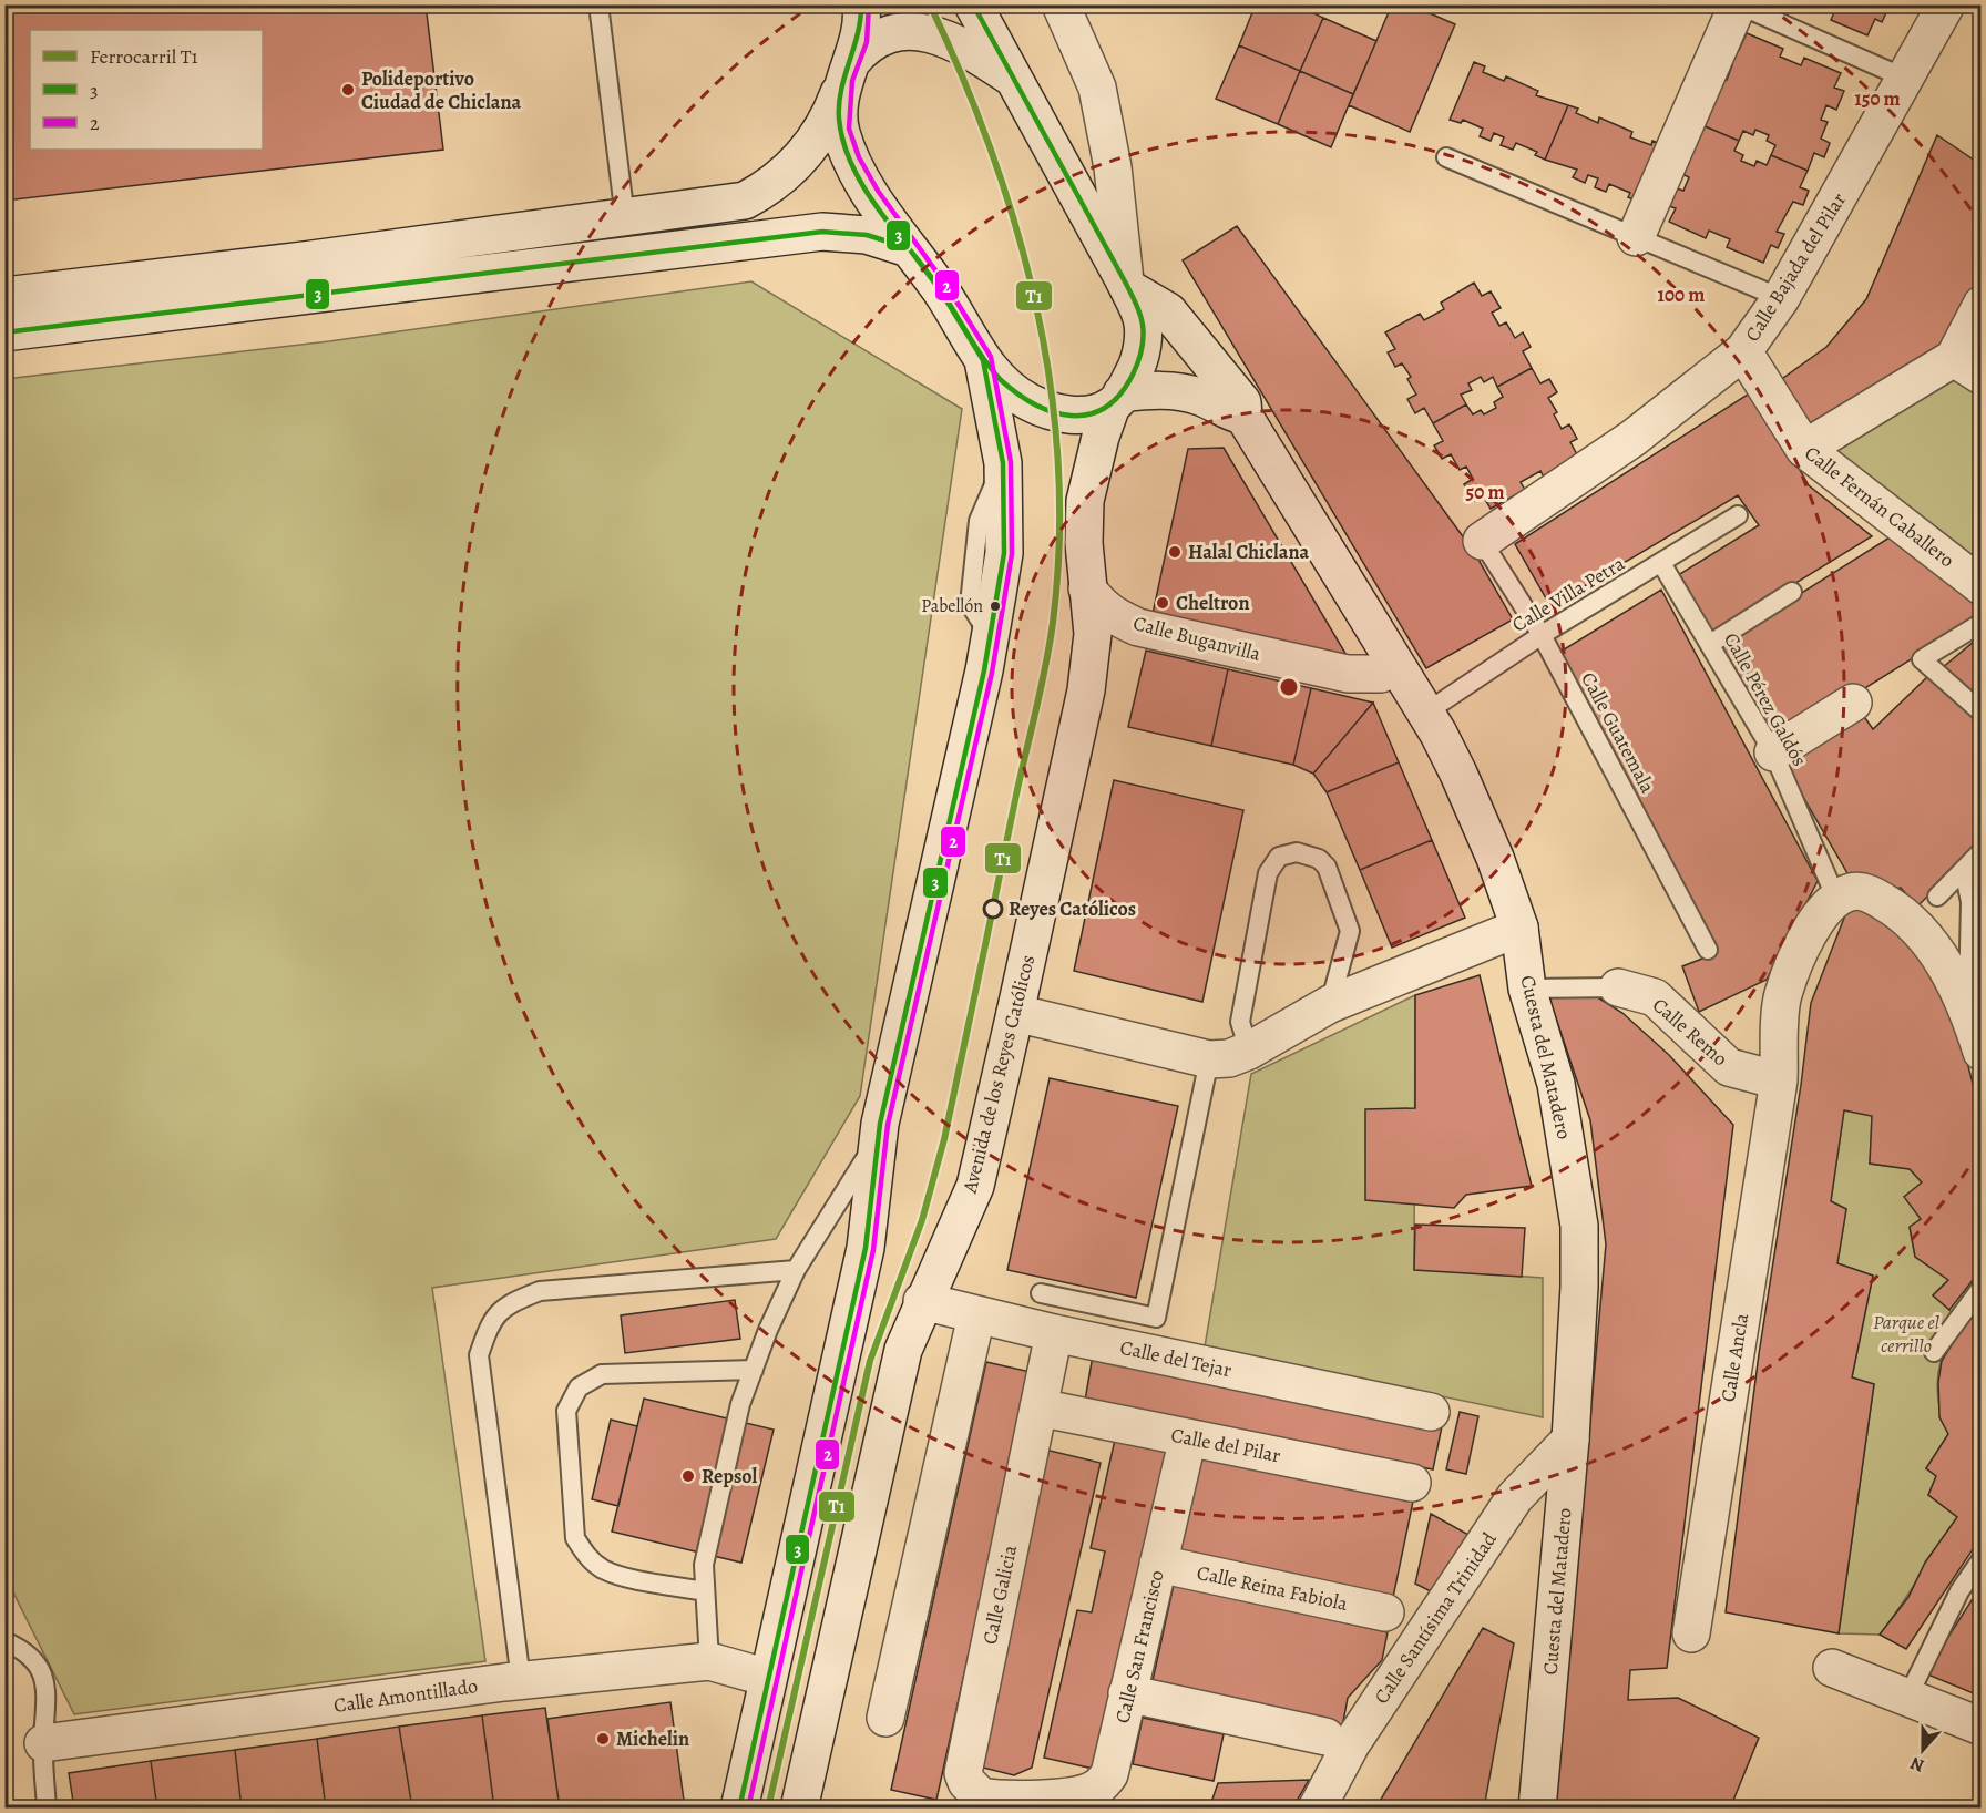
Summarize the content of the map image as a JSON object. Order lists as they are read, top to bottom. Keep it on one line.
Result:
{"streets":{"street":["Calle Bajada del Pilar","Calle Fernán Caballero","Calle Buganvilla","Calle Remo","Cuesta del Matadero","Avenida de los Reyes Católicos","Calle Ancla","Calle del Tejar","Calle del Pilar","Calle Reina Fabiola","Calle Galicia","Calle Santísima Trinidad","Calle San Francisco","Calle Amontillado"],"lane":["Calle Villa Petra","Calle Pérez Galdós","Calle Guatemala"]},"crossings":[["Calle Bajada del Pilar","Calle Fernán Caballero"],["Calle Bajada del Pilar","Calle Guatemala"],["Calle Villa Petra","Calle Pérez Galdós"],["Calle Villa Petra","Calle Guatemala"],["Calle Villa Petra","Cuesta del Matadero"],["Calle Buganvilla","Cuesta del Matadero"],["Calle Buganvilla","Avenida de los Reyes Católicos"],["Calle Remo","Cuesta del Matadero"],["Calle Remo","Calle Ancla"],["Cuesta del Matadero","Avenida de los Reyes Católicos"],["Cuesta del Matadero","Calle Santísima Trinidad"],["Avenida de los Reyes Católicos","Calle del Tejar"],["Calle del Tejar","Calle Galicia"],["Calle del Pilar","Calle Galicia"],["Calle del Pilar","Calle San Francisco"],["Calle Reina Fabiola","Calle San Francisco"],["Calle Galicia","Calle San Francisco"]],"parks":["Parque el cerrillo"],"places":["Polideportivo Ciudad de Chiclana","Halal Chiclana","Cheltron","Pabellón","Reyes Católicos","Repsol","Michelin"],"lines":["rail line T1","transit line 3","transit line 2"],"legend":["Ferrocarril T1","3","2"],"north":"bottom","rings":["150 m","100 m","50 m"]}
